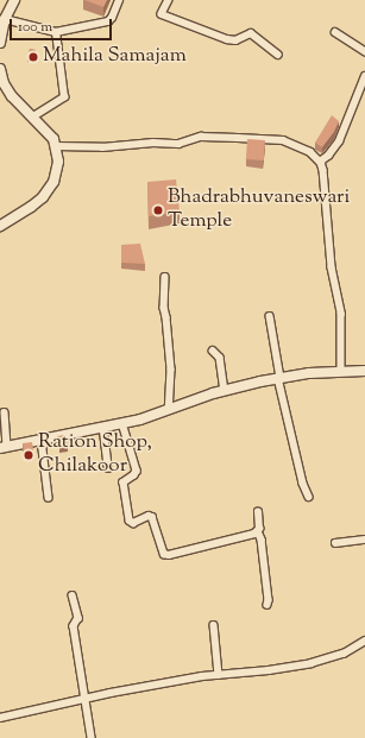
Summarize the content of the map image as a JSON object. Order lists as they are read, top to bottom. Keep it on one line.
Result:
{"places":["Mahila Samajam","Bhadrabhuvaneswari Temple","Ration Shop, Chilakoor"],"scale_bar":"100 m"}
